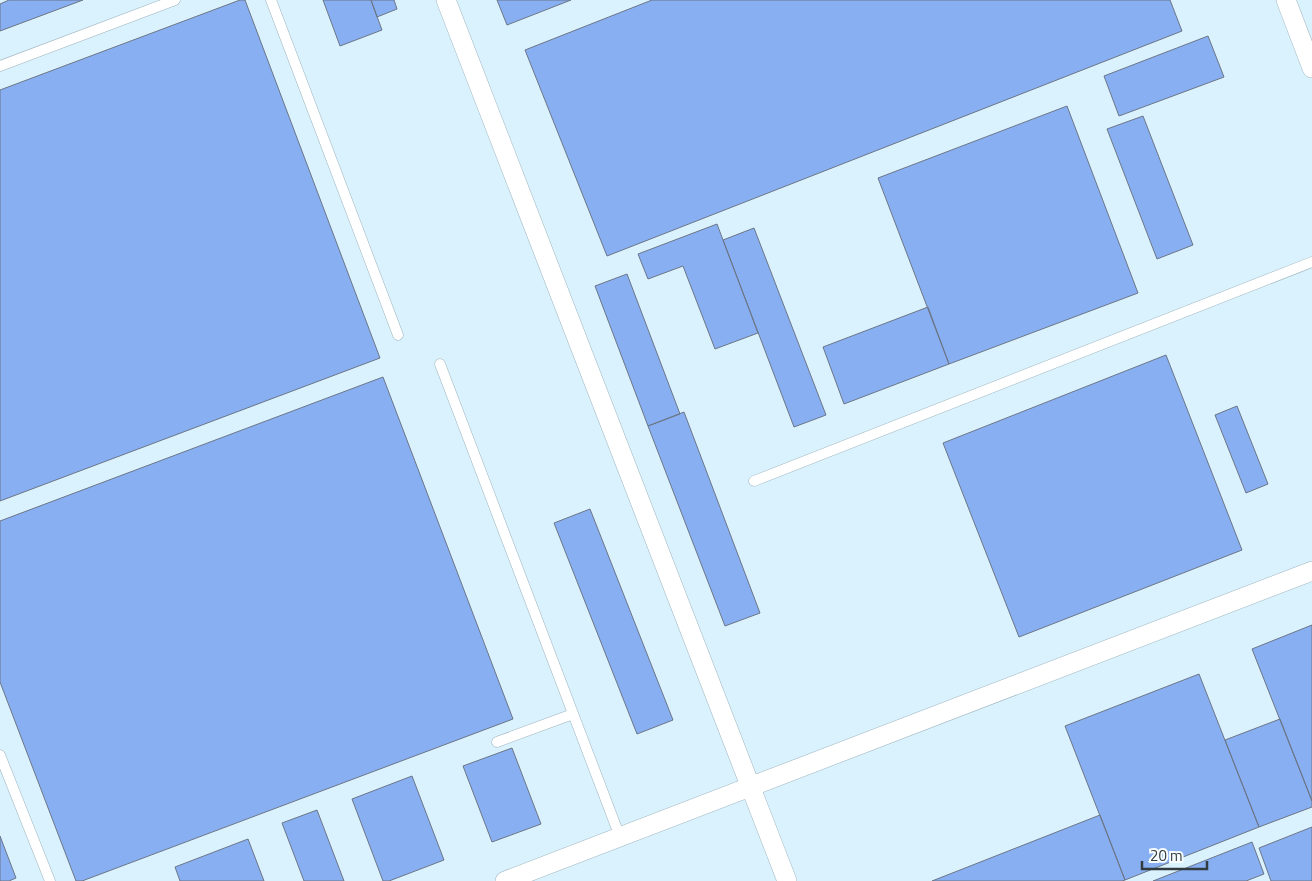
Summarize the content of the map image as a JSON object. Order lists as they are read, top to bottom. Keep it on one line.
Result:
{"scale_bar":"20 m"}
